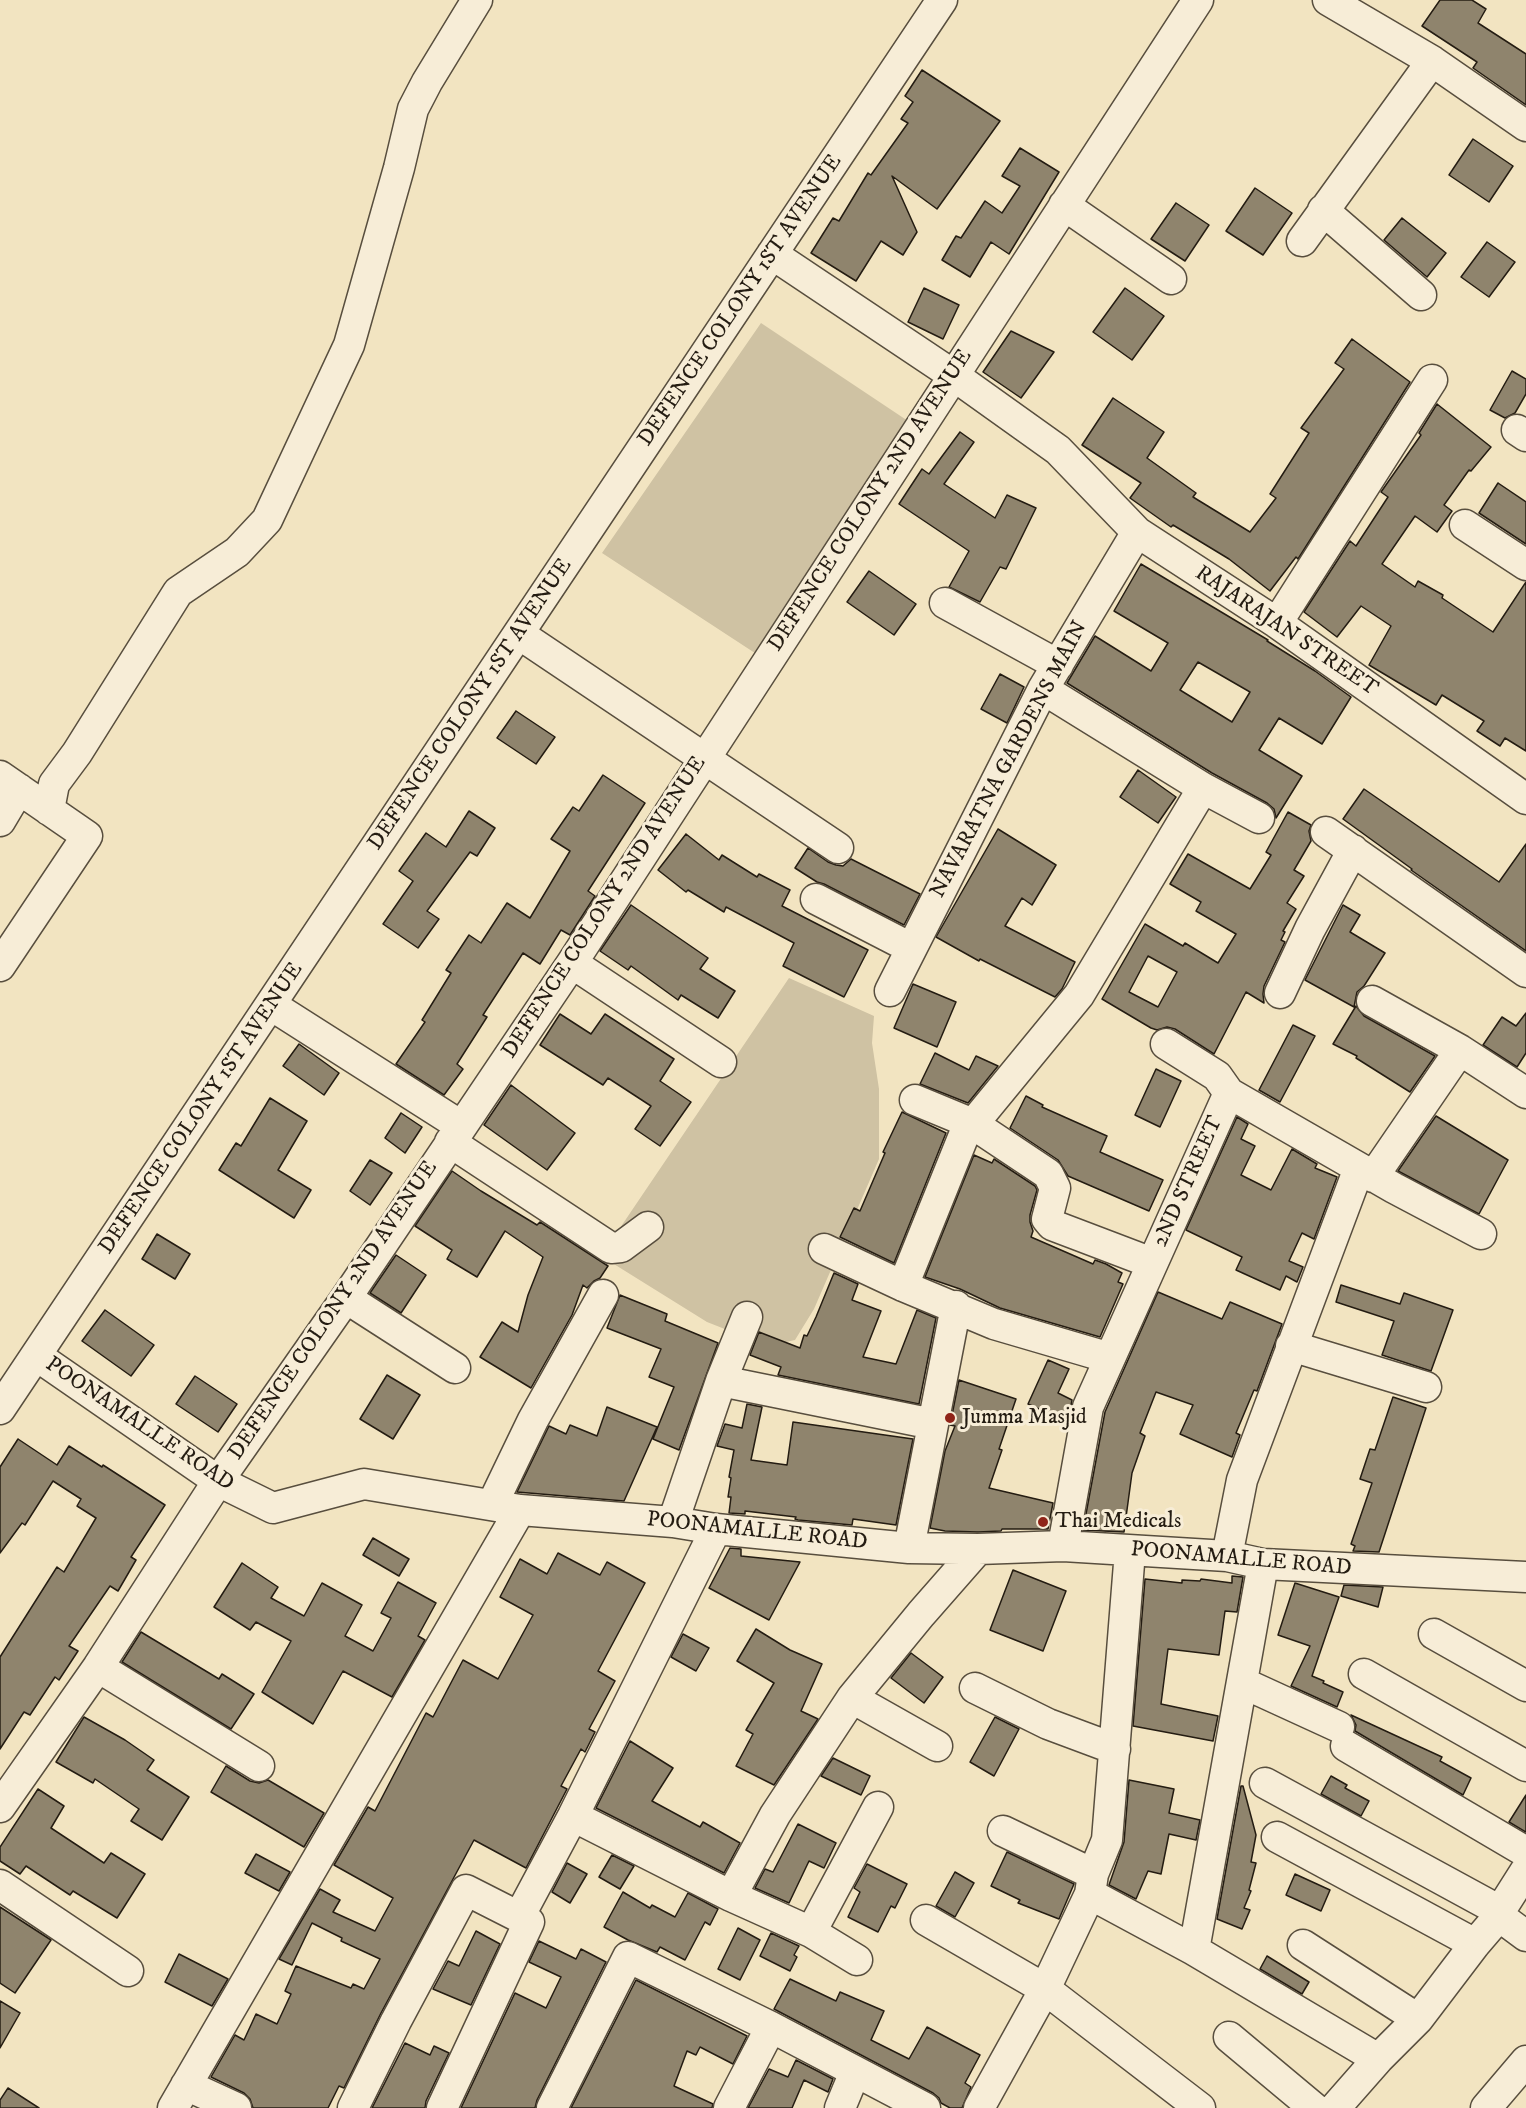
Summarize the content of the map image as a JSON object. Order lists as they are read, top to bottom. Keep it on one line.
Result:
{"streets":{"street":["DEFENCE COLONY 1ST AVENUE","DEFENCE COLONY 2ND AVENUE","RAJARAJAN STREET","NAVARATNA GARDENS MAIN","2ND STREET","POONAMALLE ROAD"]},"crossings":[["DEFENCE COLONY 1ST AVENUE","RAJARAJAN STREET"],["DEFENCE COLONY 1ST AVENUE","POONAMALLE ROAD"],["DEFENCE COLONY 2ND AVENUE","RAJARAJAN STREET"],["DEFENCE COLONY 2ND AVENUE","POONAMALLE ROAD"],["RAJARAJAN STREET","NAVARATNA GARDENS MAIN"],["2ND STREET","POONAMALLE ROAD"]],"places":["Jumma Masjid","Thai Medicals"]}
